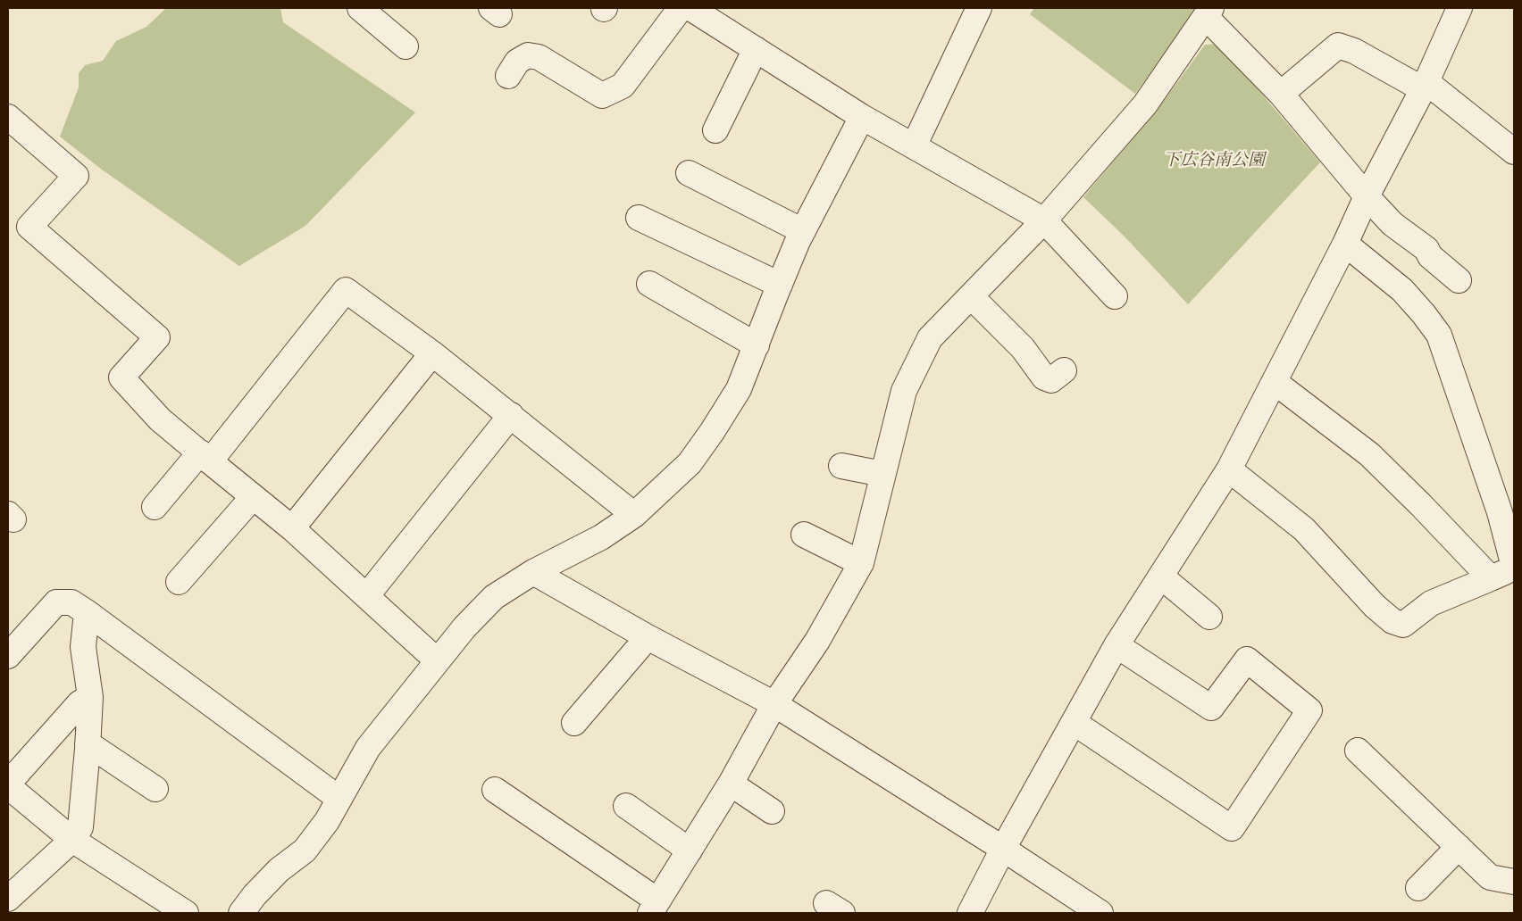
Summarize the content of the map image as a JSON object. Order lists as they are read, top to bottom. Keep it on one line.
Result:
{"parks":["下広谷南公園"]}
